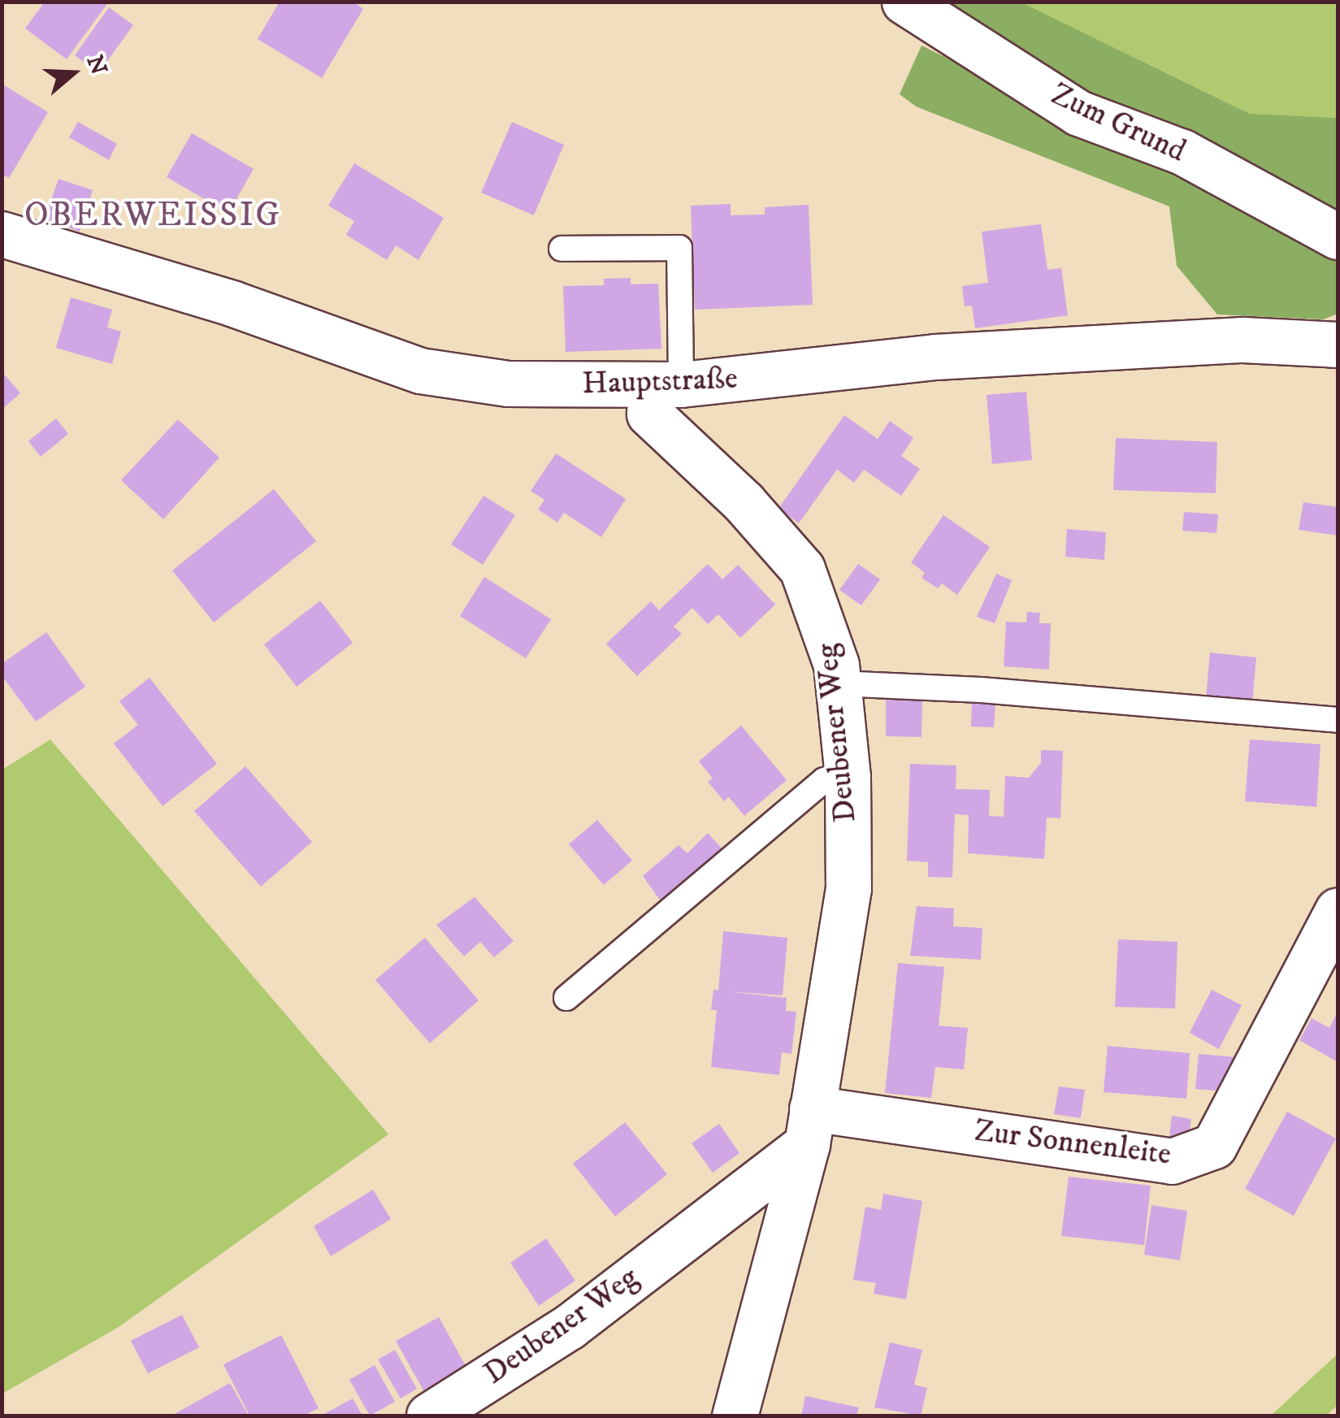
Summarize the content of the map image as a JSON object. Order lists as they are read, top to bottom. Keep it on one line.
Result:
{"streets":{"street":["Zum Grund","Hauptstraße","Deubener Weg","Zur Sonnenleite"]},"crossings":[["Hauptstraße","Deubener Weg"],["Deubener Weg","Zur Sonnenleite"]],"districts":["OBERWEISSIG"],"north":"right"}
